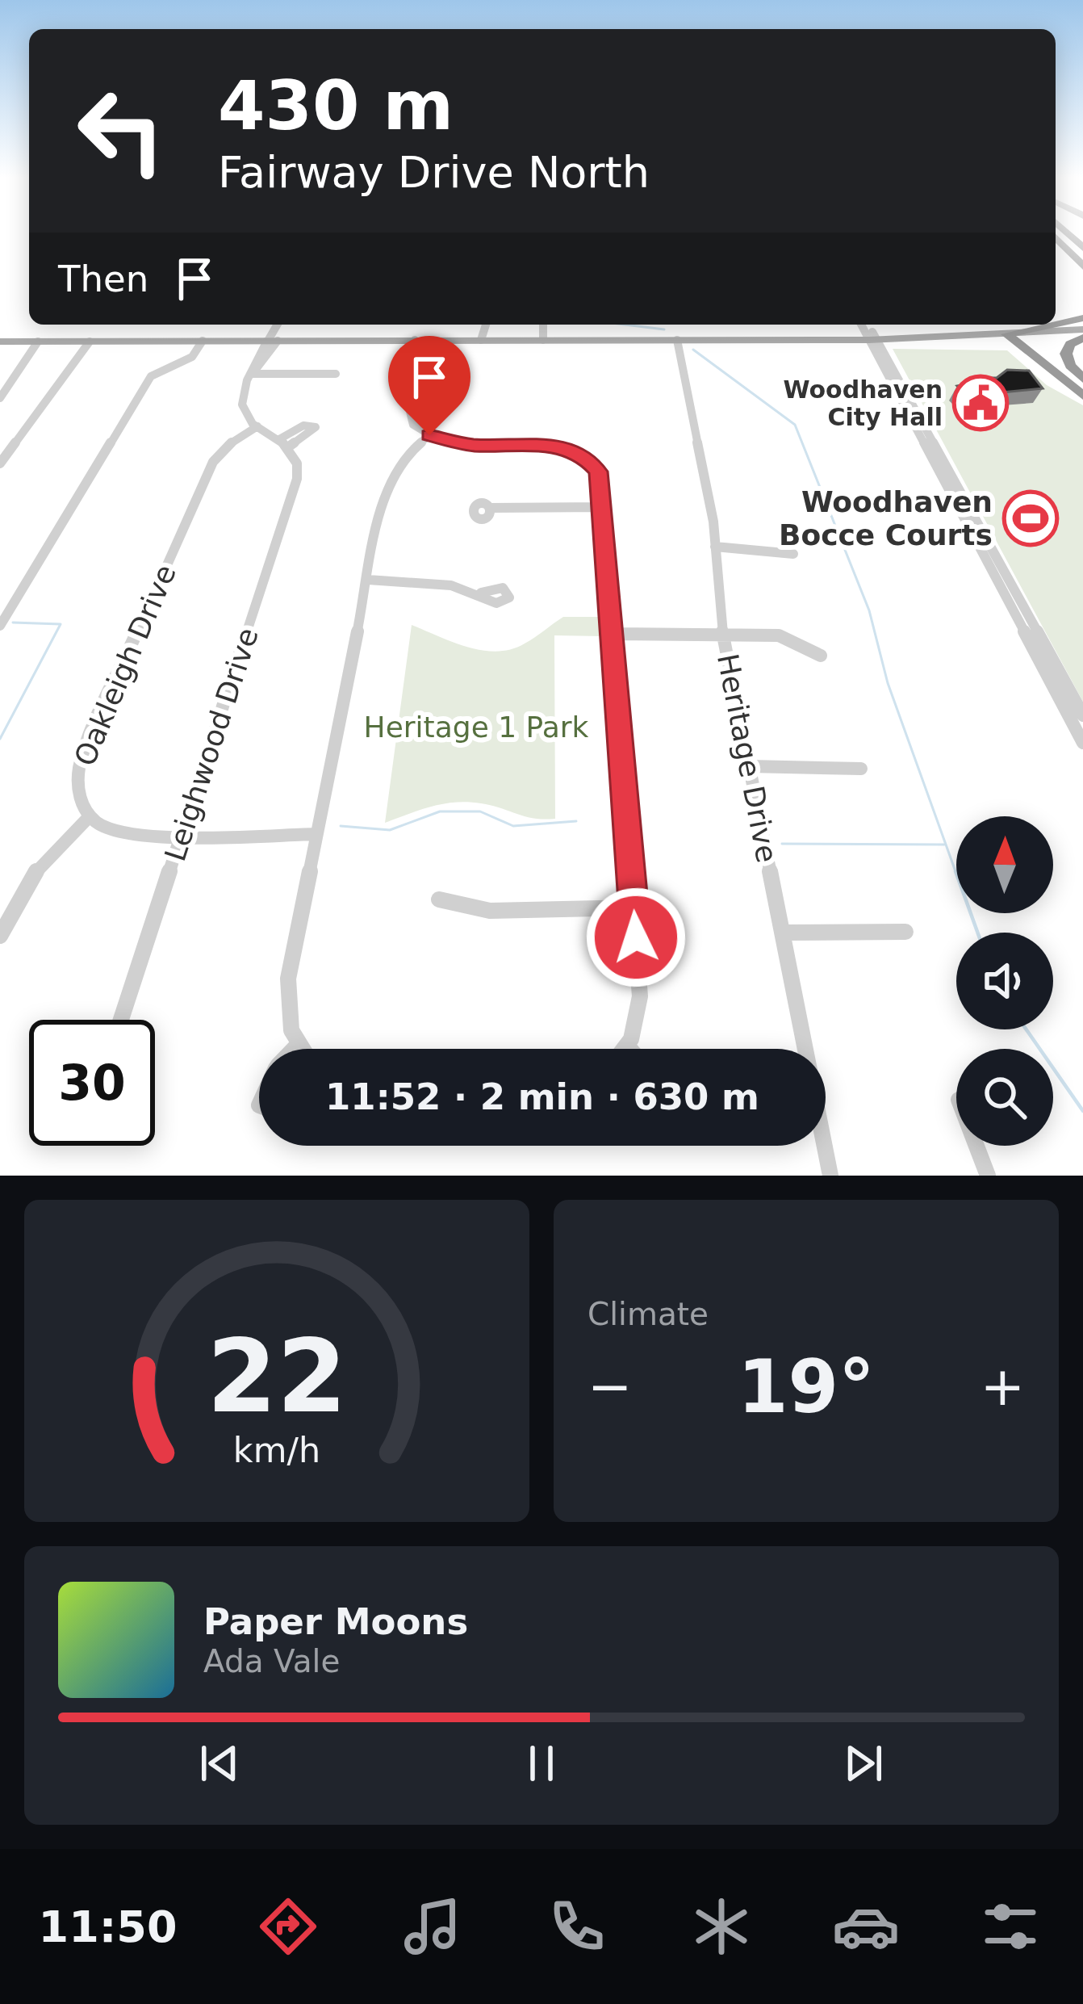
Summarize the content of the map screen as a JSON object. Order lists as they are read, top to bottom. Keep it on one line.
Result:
{"streets":{"street":["Oakleigh Drive","Leighwood Drive","Heritage Drive"]},"crossings":[["Oakleigh Drive","Leighwood Drive"]],"parks":["Heritage 1 Park"],"places":{"public building":["Woodhaven City Hall"],"sports":["Woodhaven Bocce Courts"]},"north":"top","page":{"turn":["430 m","Fairway Drive North"],"then":"Then","limit":"30","trip":"11:52 · 2 min · 630 m","tile":"Climate","heat":["−","19°","+"],"song":["Paper Moons","Ada Vale"],"tabs":"11:50","gauge":["22","km/h"]}}
